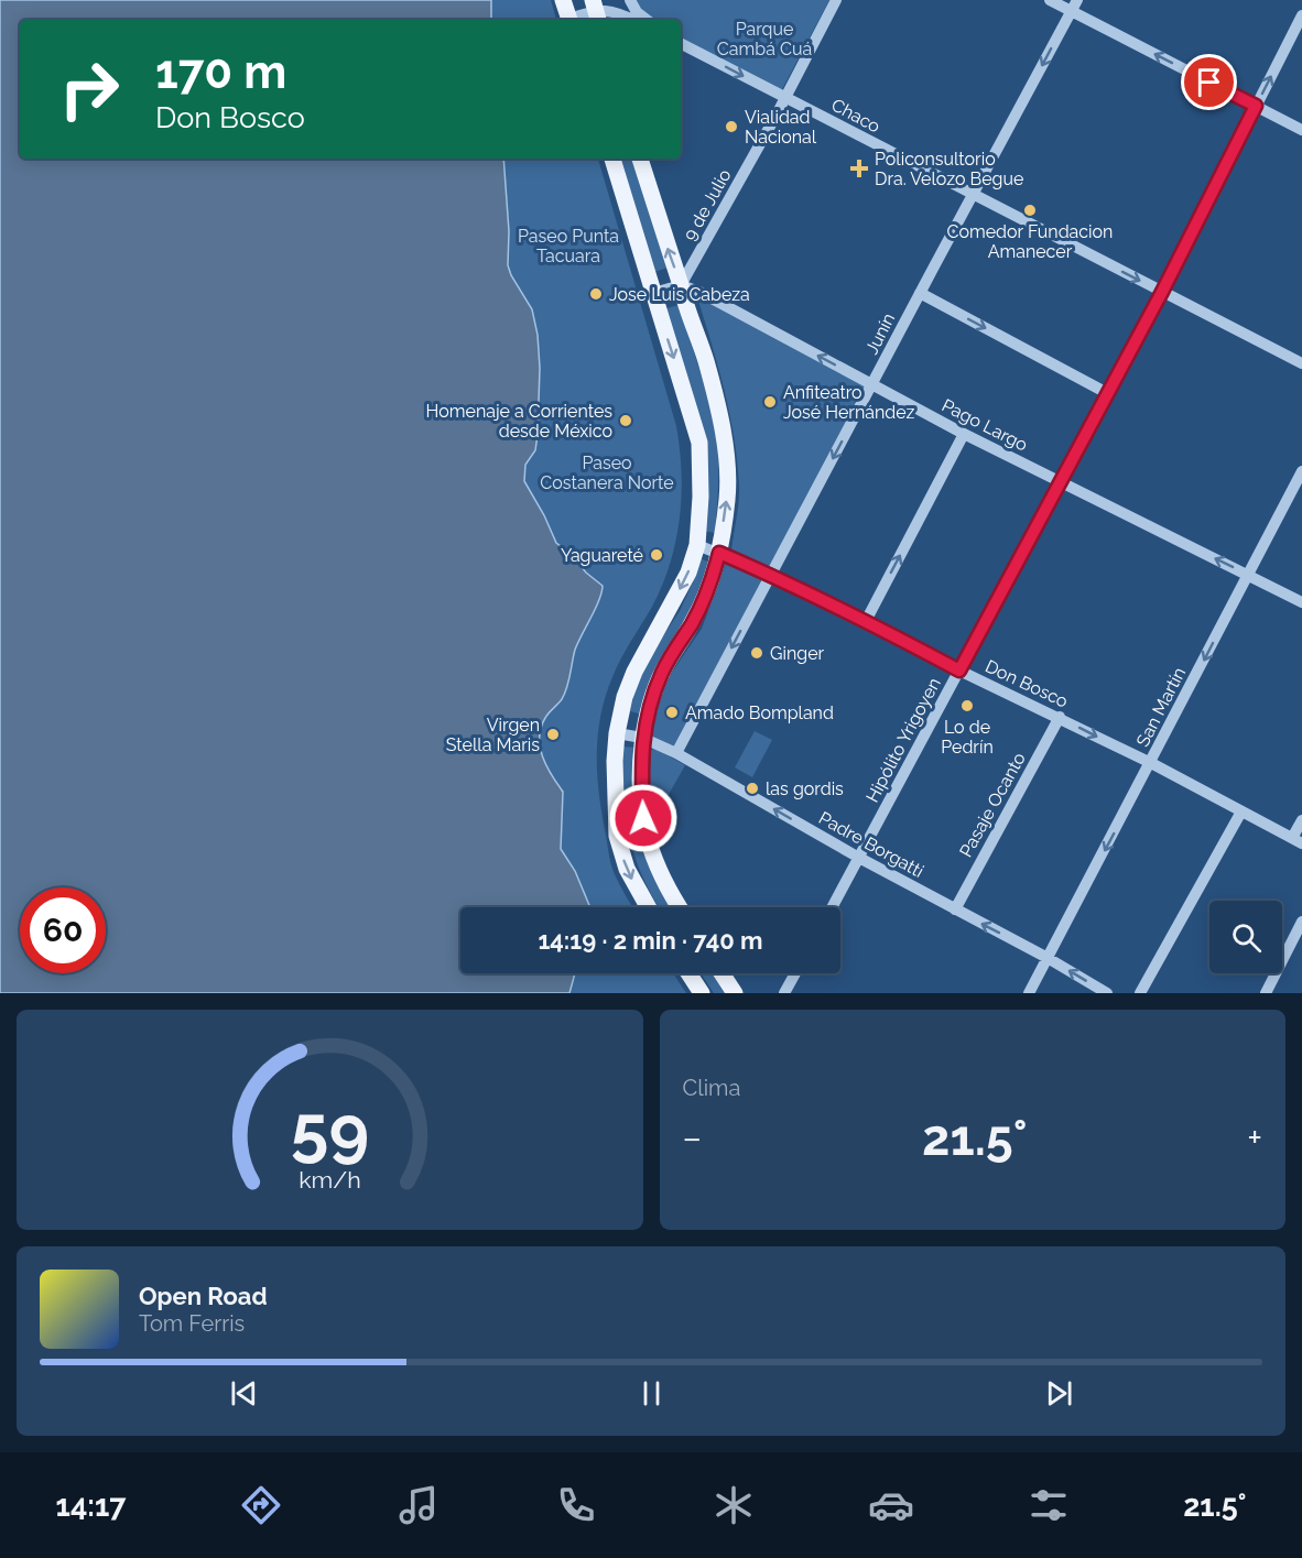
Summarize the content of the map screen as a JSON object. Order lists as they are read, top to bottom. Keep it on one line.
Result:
{"streets":{"street":["Chaco","9 de Julio","Junín","Pago Largo","Don Bosco","San Martín","Hipólito Yrigoyen","Pasaje Ocanto","Padre Borgatti"]},"crossings":[["Chaco","9 de Julio"],["Chaco","Junín"],["Chaco","Hipólito Yrigoyen"],["9 de Julio","Pago Largo"],["Junín","Pago Largo"],["Junín","Don Bosco"],["Junín","Padre Borgatti"],["Pago Largo","San Martín"],["Pago Largo","Hipólito Yrigoyen"],["Don Bosco","San Martín"],["Don Bosco","Hipólito Yrigoyen"],["Don Bosco","Pasaje Ocanto"],["San Martín","Padre Borgatti"],["Hipólito Yrigoyen","Padre Borgatti"],["Pasaje Ocanto","Padre Borgatti"]],"one_way":["Chaco","Junín","Pago Largo","Padre Borgatti"],"parks":["Parque Cambá Cuá","Paseo Punta Tacuara","Paseo Costanera Norte"],"places":{"other":["Vialidad Nacional","Comedor Fundacion Amanecer","Jose Luis Cabeza","Anfiteatro José Hernández","Homenaje a Corrientes desde México","Yaguareté","Ginger","Lo de Pedrín","Amado Bompland","Virgen Stella Maris","las gordis"],"health":["Policonsultorio Dra. Velozo Begue"]},"page":{"turn":["170 m","Don Bosco"],"limit":"60","trip":"14:19 · 2 min · 740 m","tile":"Clima","heat":["−","21.5°","+"],"song":["Open Road","Tom Ferris"],"tabs":["14:17","21.5°"],"gauge":["59","km/h"]}}
